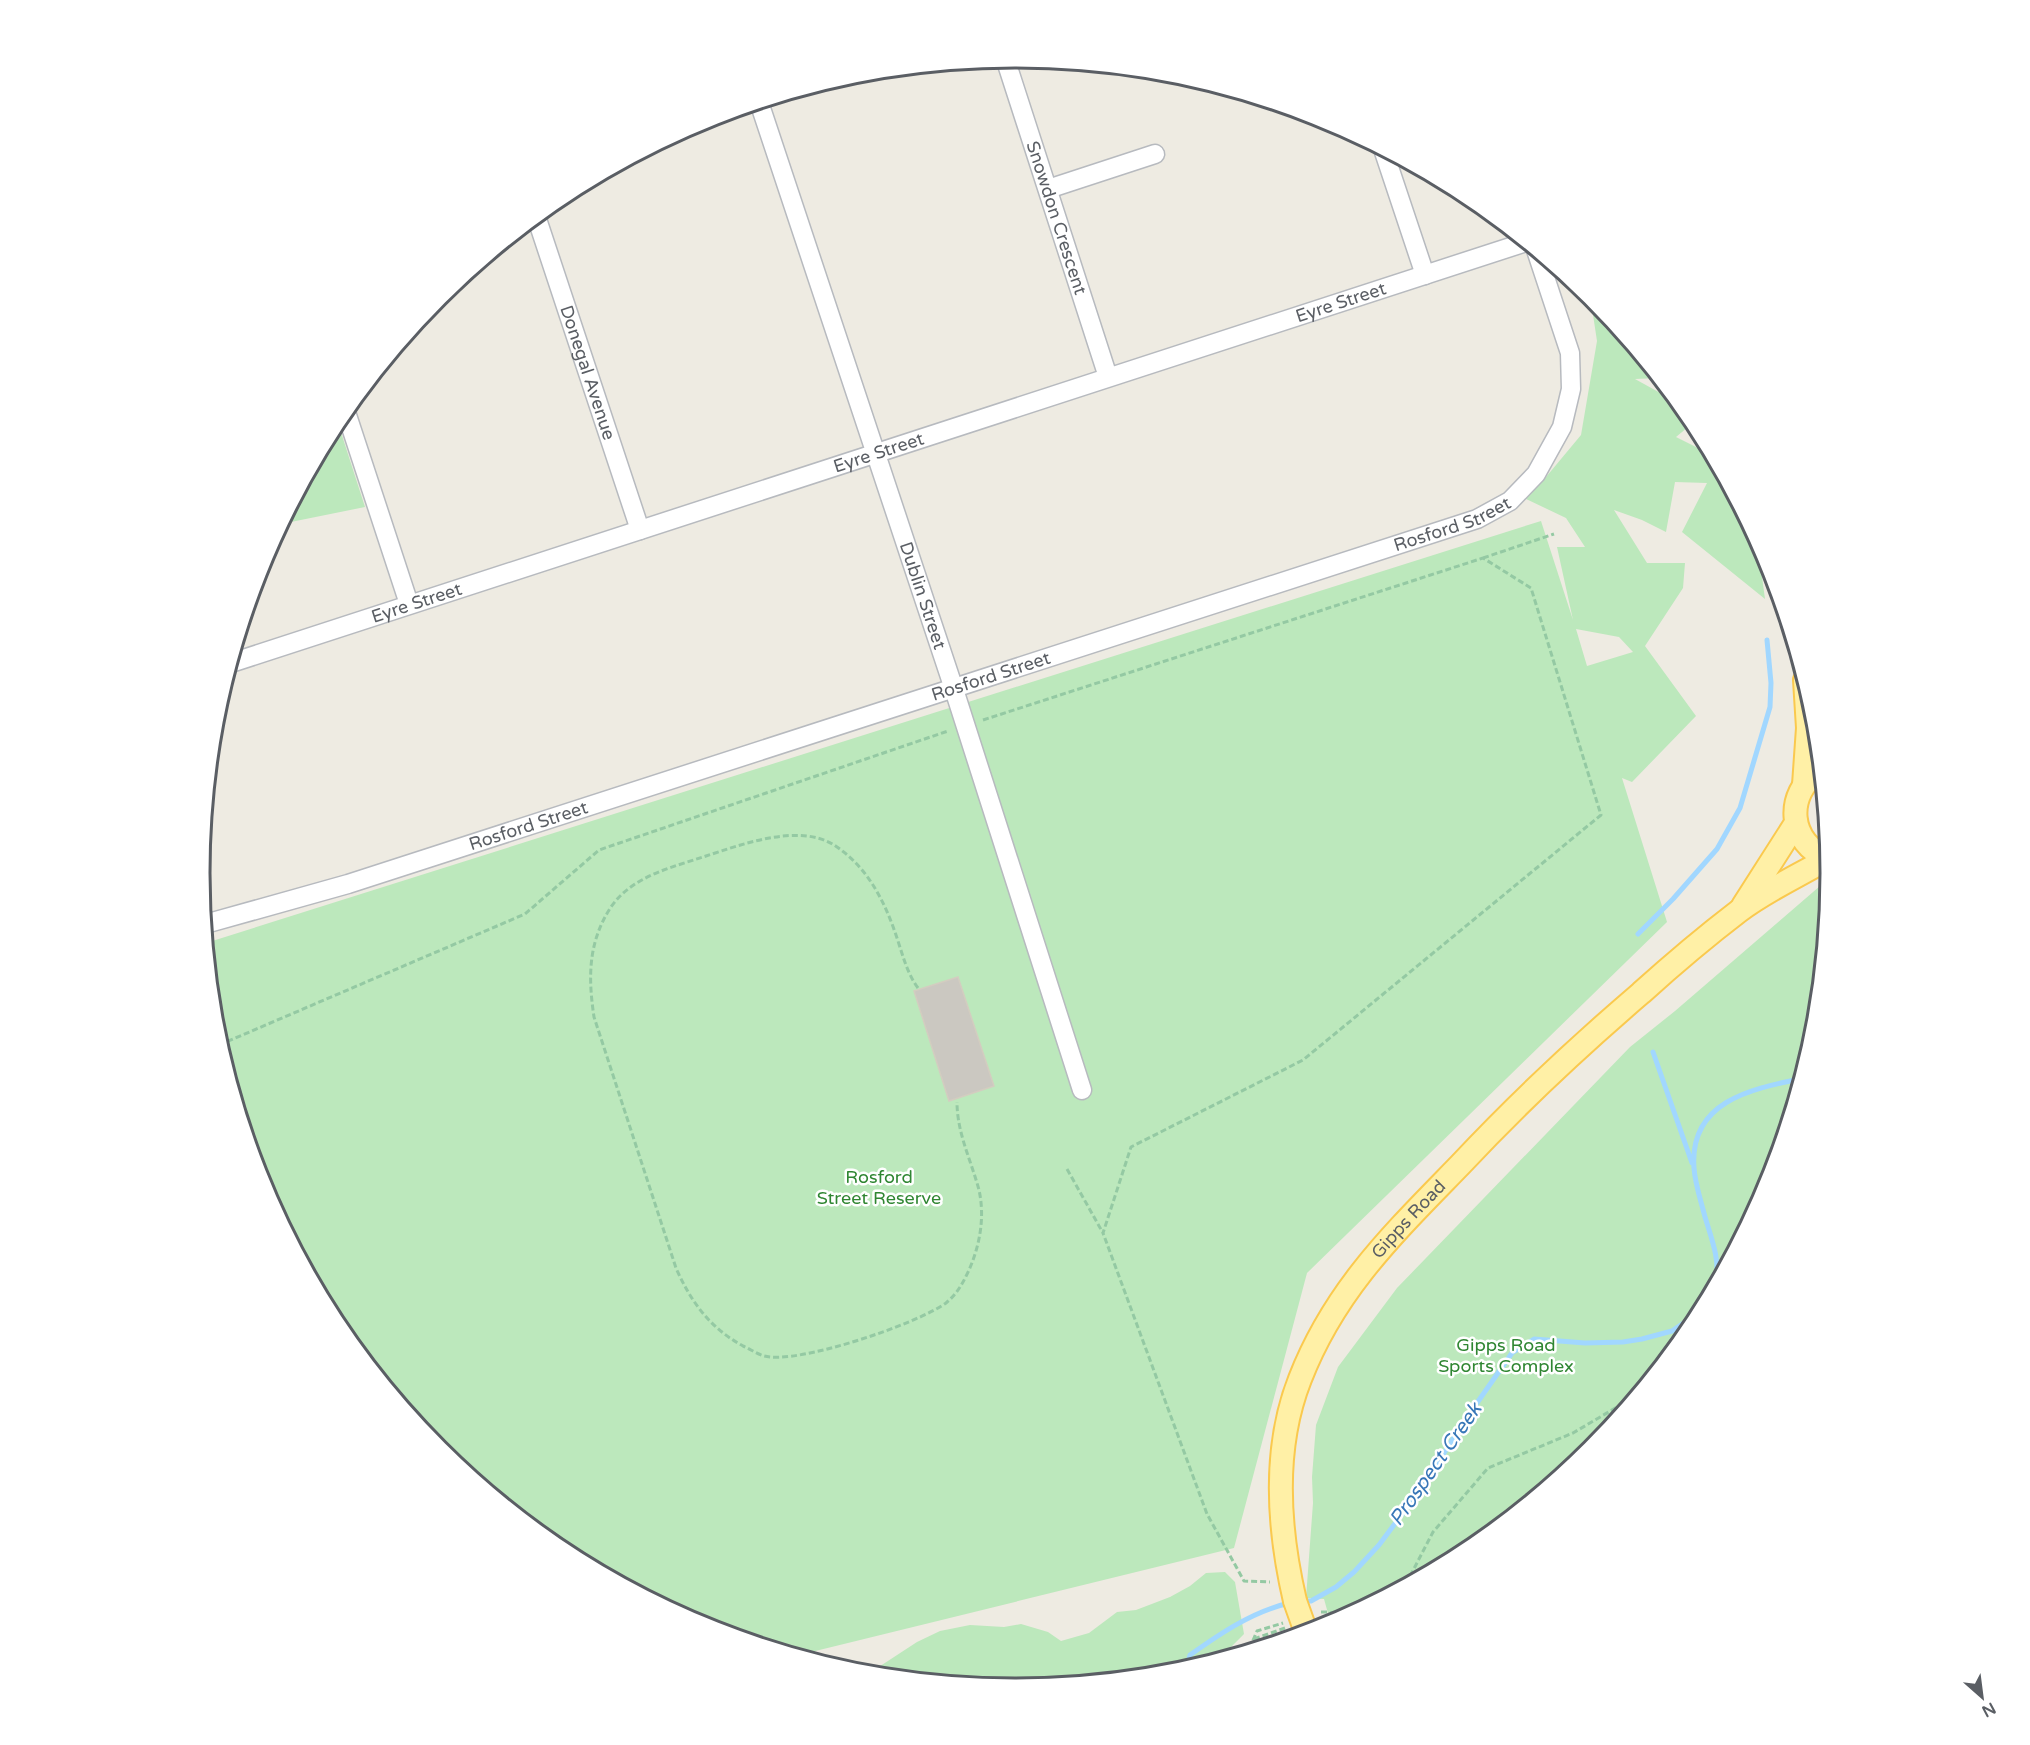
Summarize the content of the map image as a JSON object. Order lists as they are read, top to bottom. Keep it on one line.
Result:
{"streets":{"main road":["Gipps Road"],"street":["Snowdon Crescent","Eyre Street","Donegal Avenue","Rosford Street","Dublin Street"]},"crossings":[["Snowdon Crescent","Eyre Street"],["Eyre Street","Donegal Avenue"],["Eyre Street","Dublin Street"],["Rosford Street","Dublin Street"]],"water":["Prospect Creek"],"parks":["Rosford Street Reserve","Gipps Road Sports Complex"],"north":"bottom right"}
